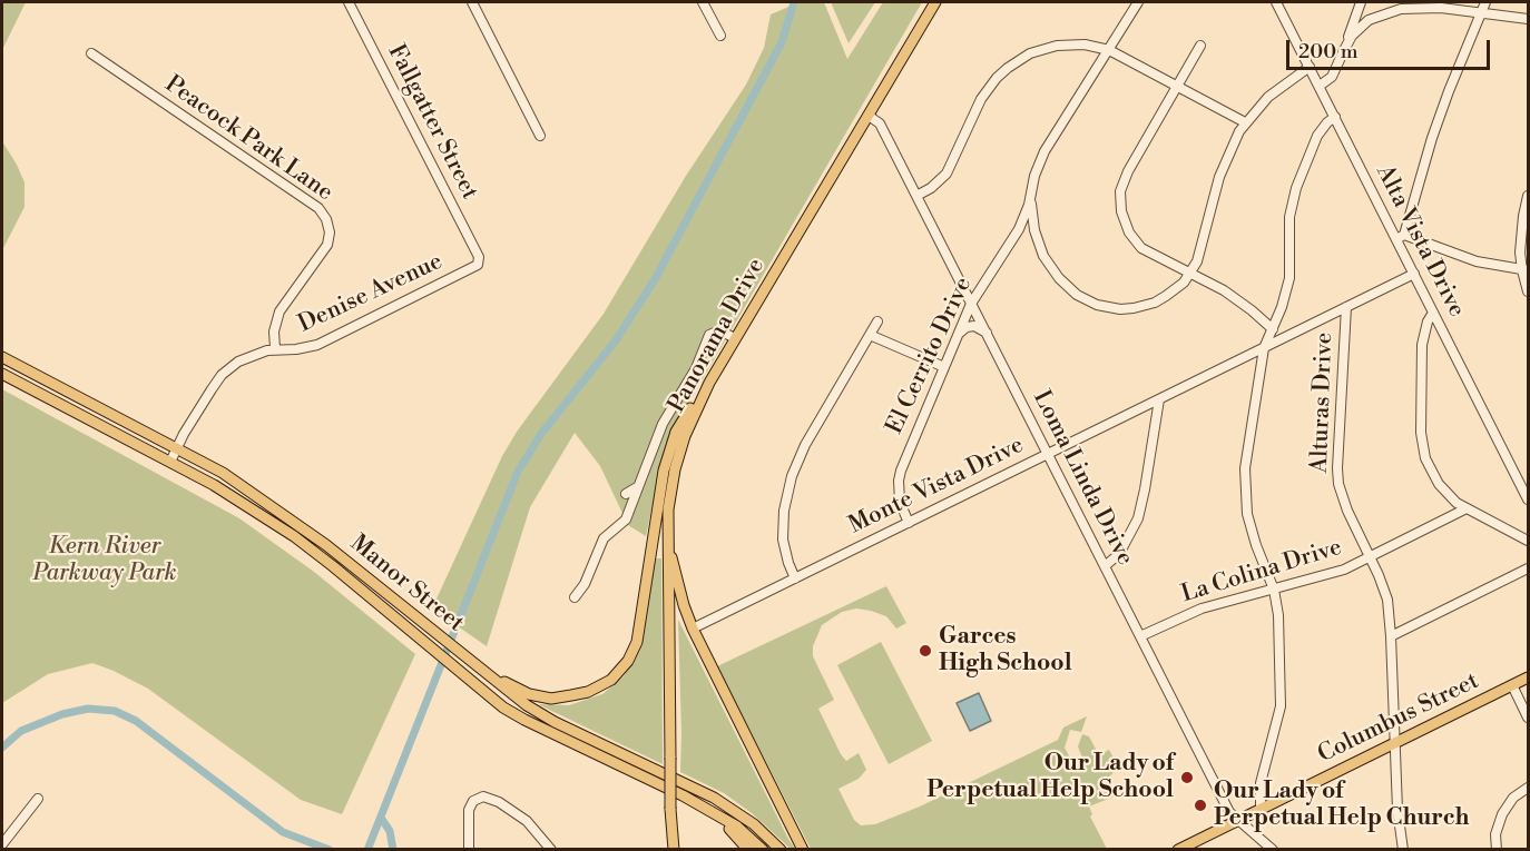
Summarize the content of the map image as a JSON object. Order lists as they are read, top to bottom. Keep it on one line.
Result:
{"streets":{"main road":["Panorama Drive","Manor Street","Columbus Street"],"street":["Fallgatter Street","Peacock Park Lane","Alta Vista Drive","Denise Avenue","El Cerrito Drive","Alturas Drive","Loma Linda Drive","Monte Vista Drive","La Colina Drive"]},"crossings":[["Fallgatter Street","Denise Avenue"],["Peacock Park Lane","Denise Avenue"],["Alta Vista Drive","Monte Vista Drive"],["Panorama Drive","Loma Linda Drive"],["El Cerrito Drive","Loma Linda Drive"],["El Cerrito Drive","Monte Vista Drive"],["Alturas Drive","Monte Vista Drive"],["Alturas Drive","La Colina Drive"],["Alturas Drive","Columbus Street"],["Loma Linda Drive","Monte Vista Drive"],["Loma Linda Drive","La Colina Drive"],["Loma Linda Drive","Columbus Street"]],"parks":["Kern River Parkway Park"],"places":["Garces High School","Our Lady of Perpetual Help School","Our Lady of Perpetual Help Church"],"scale_bar":"200 m"}
